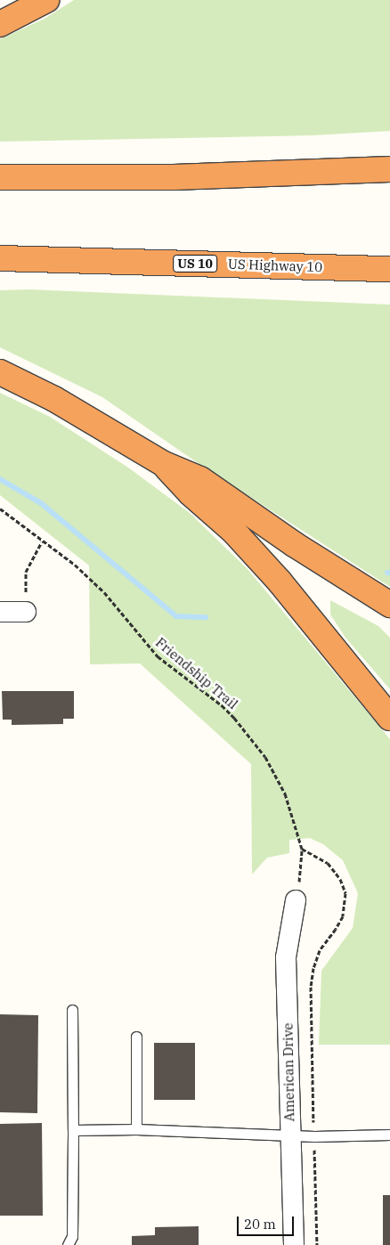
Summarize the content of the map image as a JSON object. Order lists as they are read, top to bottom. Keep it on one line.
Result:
{"streets":{"highway":["US 10","US Highway 10"],"street":["American Drive"],"path":["Friendship Trail"]},"scale_bar":"20 m"}
